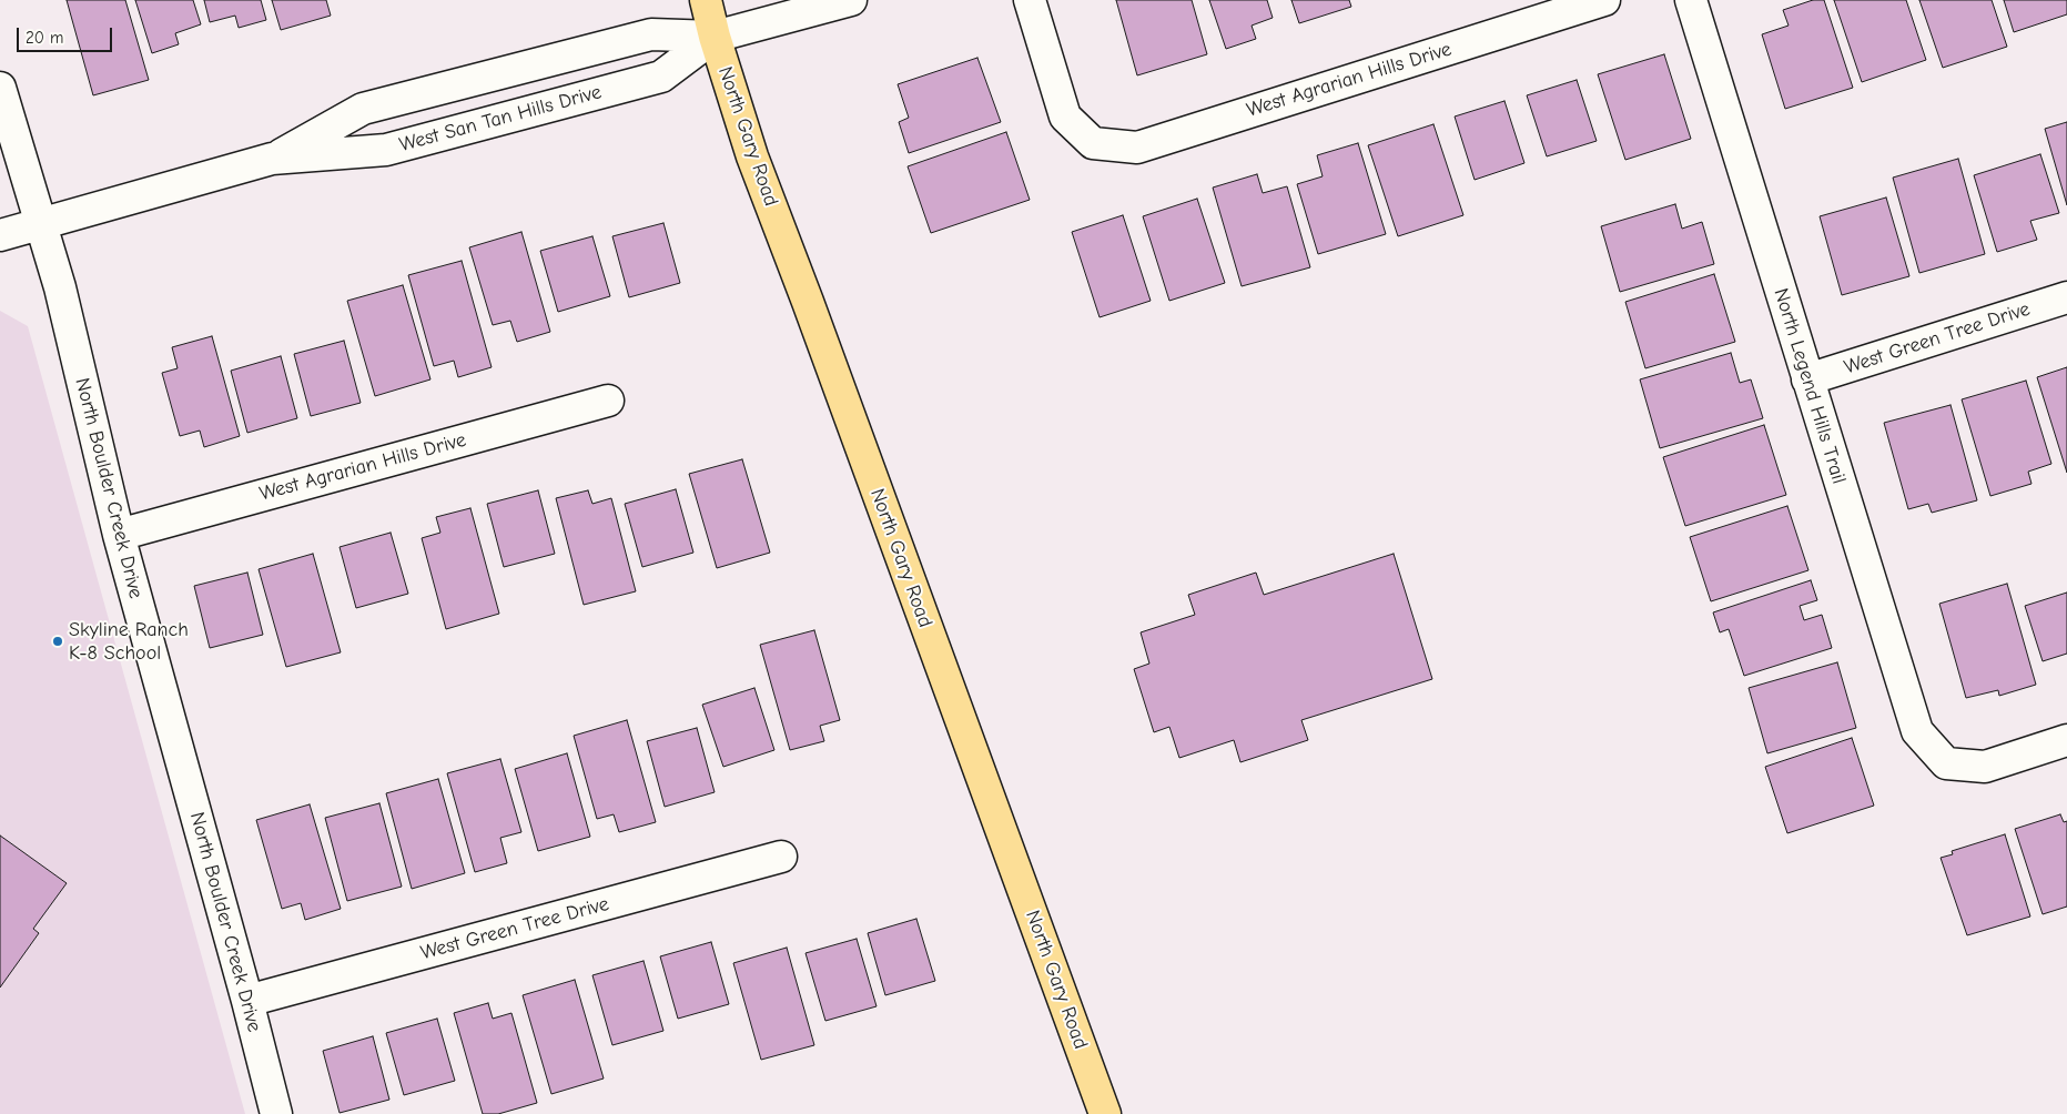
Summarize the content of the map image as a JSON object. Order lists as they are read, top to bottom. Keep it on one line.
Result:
{"streets":{"main road":["North Gary Road"],"street":["West Agrarian Hills Drive","West San Tan Hills Drive","West Green Tree Drive","North Legend Hills Trail","North Boulder Creek Drive"]},"crossings":[["West Agrarian Hills Drive","North Boulder Creek Drive"],["West San Tan Hills Drive","North Gary Road"],["West San Tan Hills Drive","North Boulder Creek Drive"],["West Green Tree Drive","North Legend Hills Trail"],["West Green Tree Drive","North Boulder Creek Drive"]],"places":["Skyline Ranch K-8 School"],"scale_bar":"20 m"}
